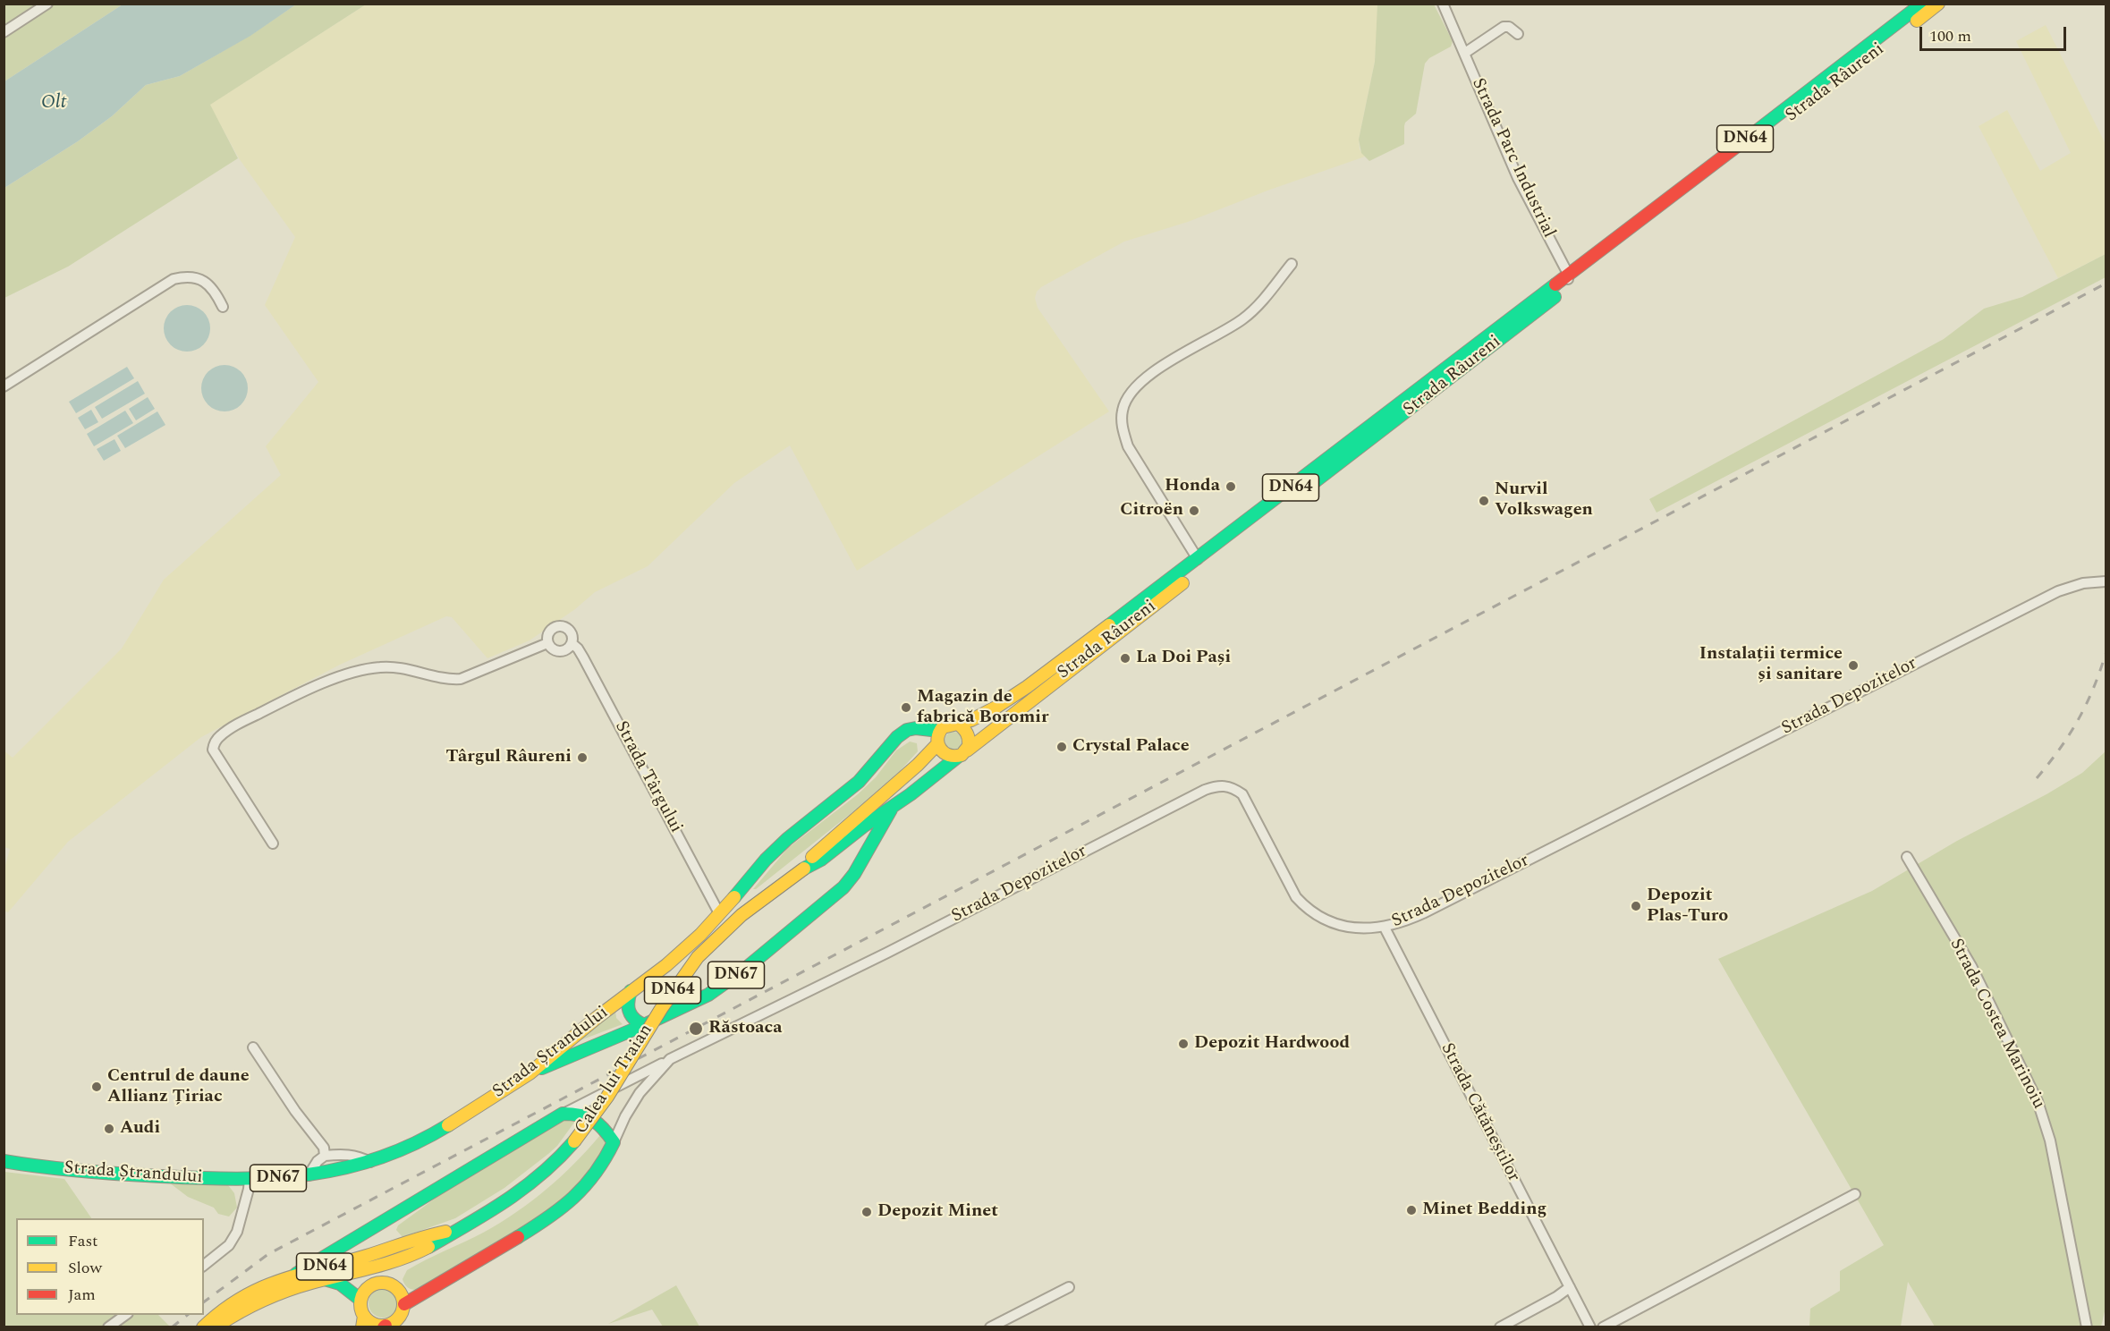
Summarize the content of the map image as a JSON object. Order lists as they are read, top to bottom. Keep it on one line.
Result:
{"streets":{"main road":["Strada Râureni","DN64","DN67","Strada Ștrandului","Calea lui Traian"],"street":["Strada Parc Industrial","Strada Depozitelor","Strada Târgului","Strada Costea Marinoiu","Strada Cătăneștilor"]},"crossings":[["Strada Râureni","DN64"],["Strada Râureni","Strada Parc Industrial"],["Strada Râureni","Strada Ștrandului"],["Strada Râureni","Calea lui Traian"],["DN64","Strada Ștrandului"],["DN64","Calea lui Traian"],["Strada Depozitelor","Strada Cătăneștilor"],["Strada Târgului","Strada Ștrandului"],["DN67","Strada Ștrandului"],["DN67","Calea lui Traian"],["Strada Ștrandului","Calea lui Traian"]],"water":["Olt"],"places":["Honda","Nurvil Volkswagen","Citroën","La Doi Pași","Instalații termice și sanitare","Magazin de fabrică Boromir","Crystal Palace","Târgul Râureni","Depozit Plas-Turo","Răstoaca","Depozit Hardwood","Centrul de daune Allianz Țiriac","Audi","Minet Bedding","Depozit Minet"],"legend":["Fast","Slow","Jam"],"scale_bar":"100 m"}
